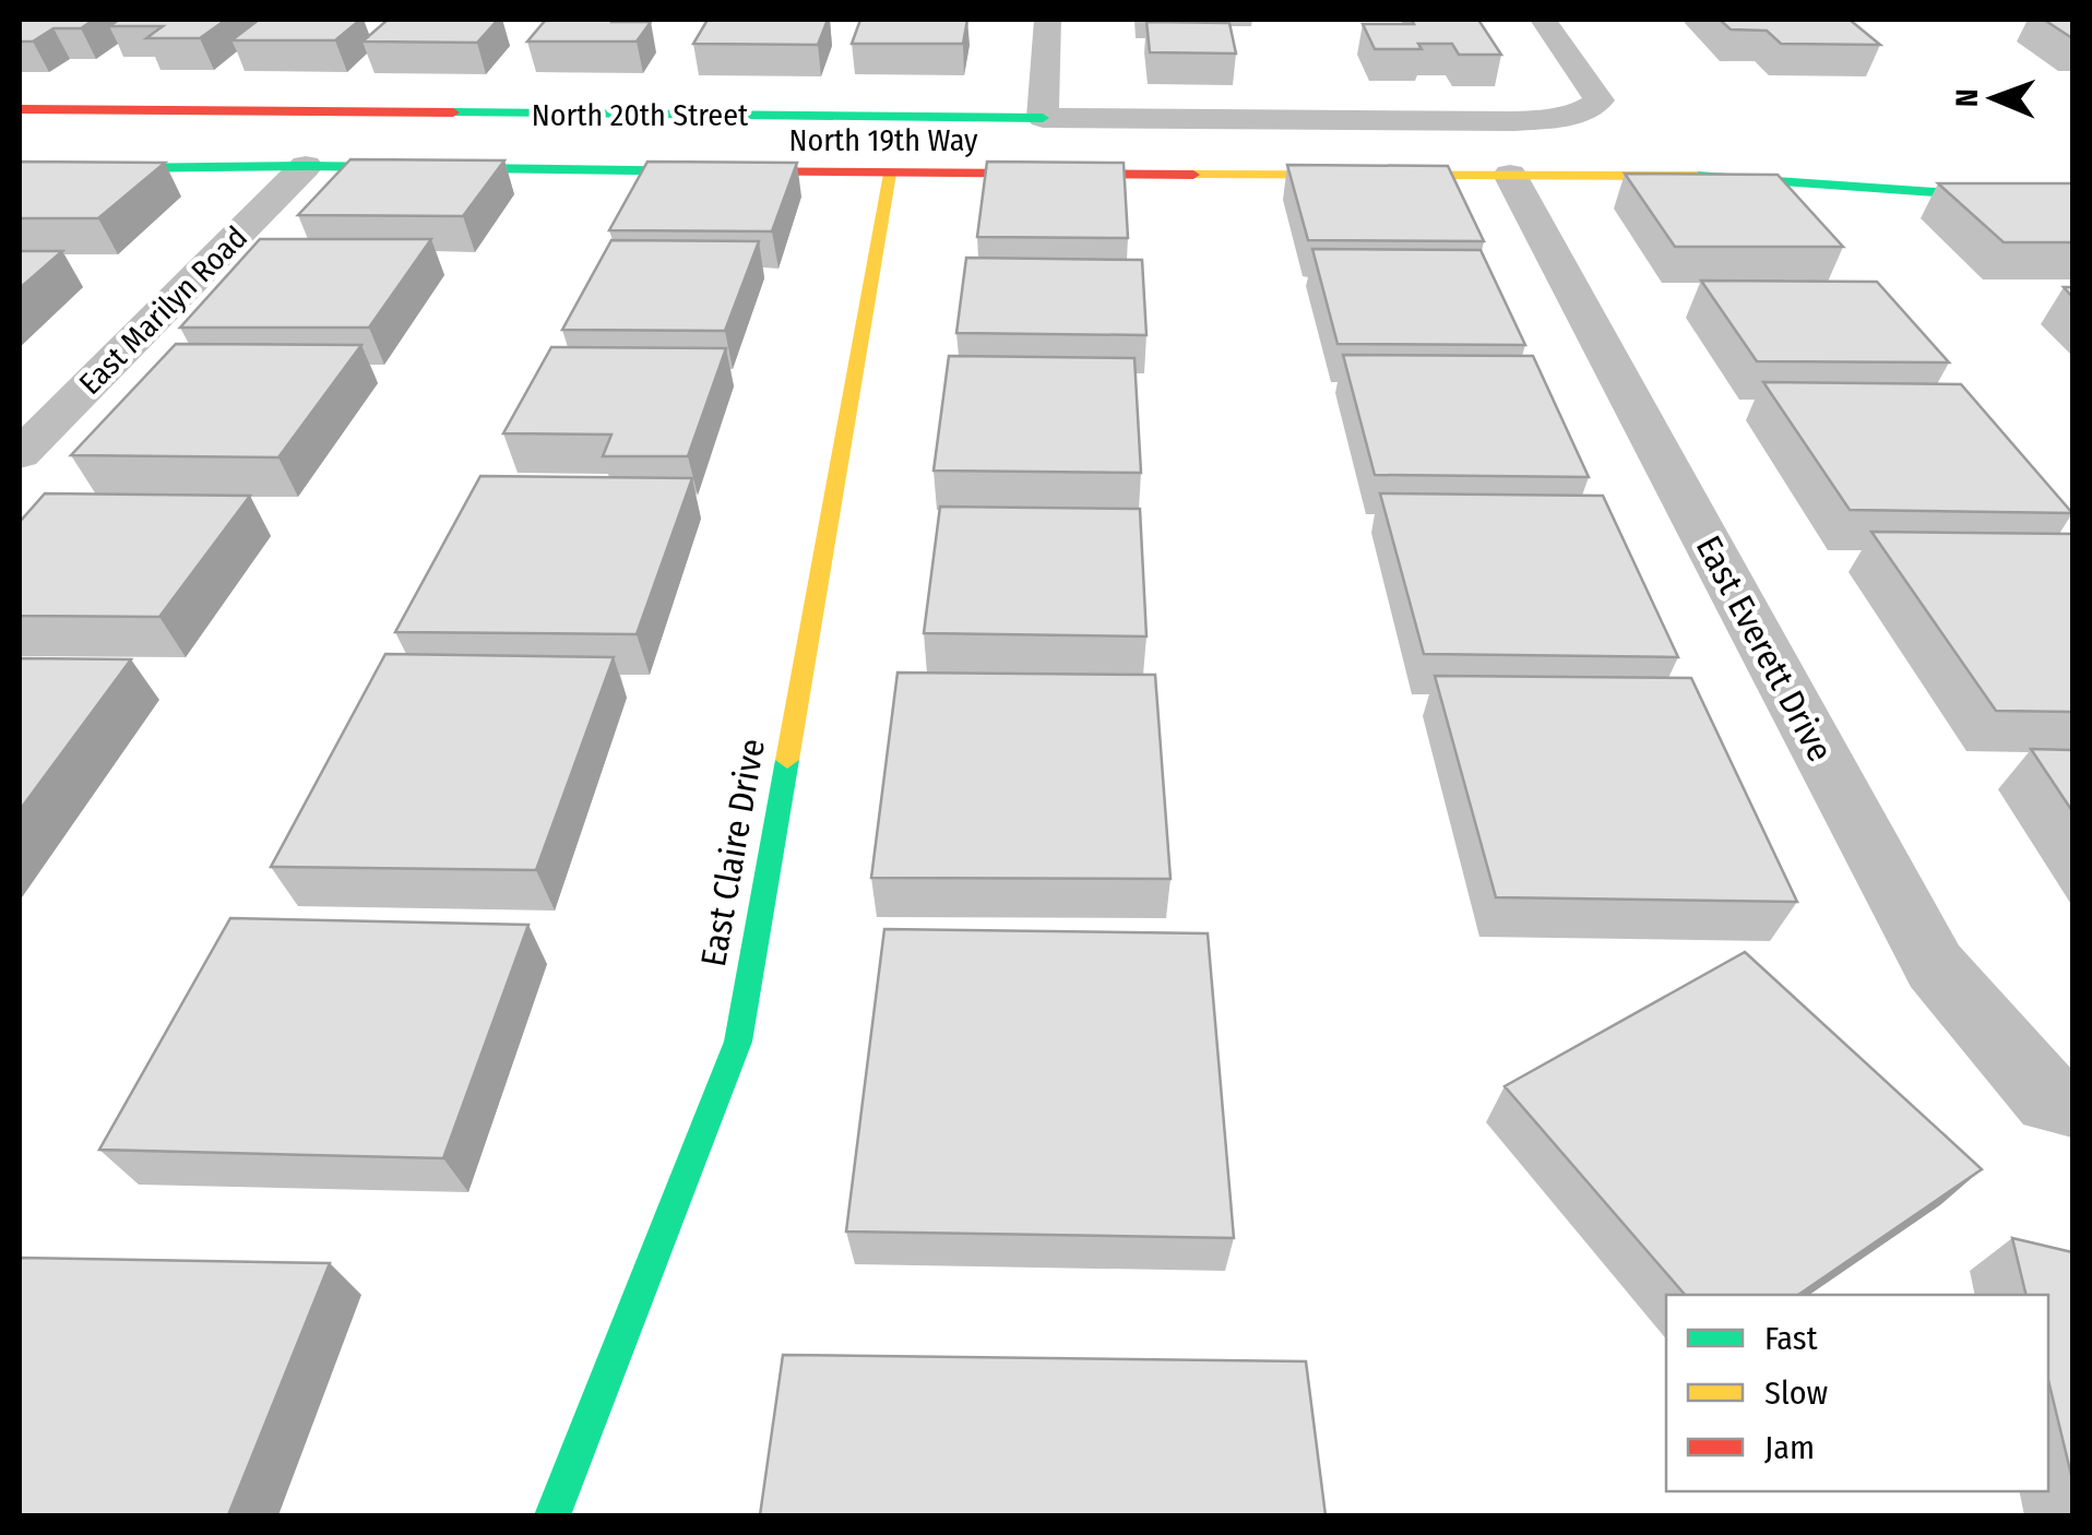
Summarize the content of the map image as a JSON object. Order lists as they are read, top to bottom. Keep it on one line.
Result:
{"streets":{"street":["North 20th Street","North 19th Way","East Marilyn Road","East Everett Drive","East Claire Drive"]},"crossings":[["North 19th Way","East Marilyn Road"],["North 19th Way","East Everett Drive"],["North 19th Way","East Claire Drive"]],"legend":["Fast","Slow","Jam"],"north":"left"}
